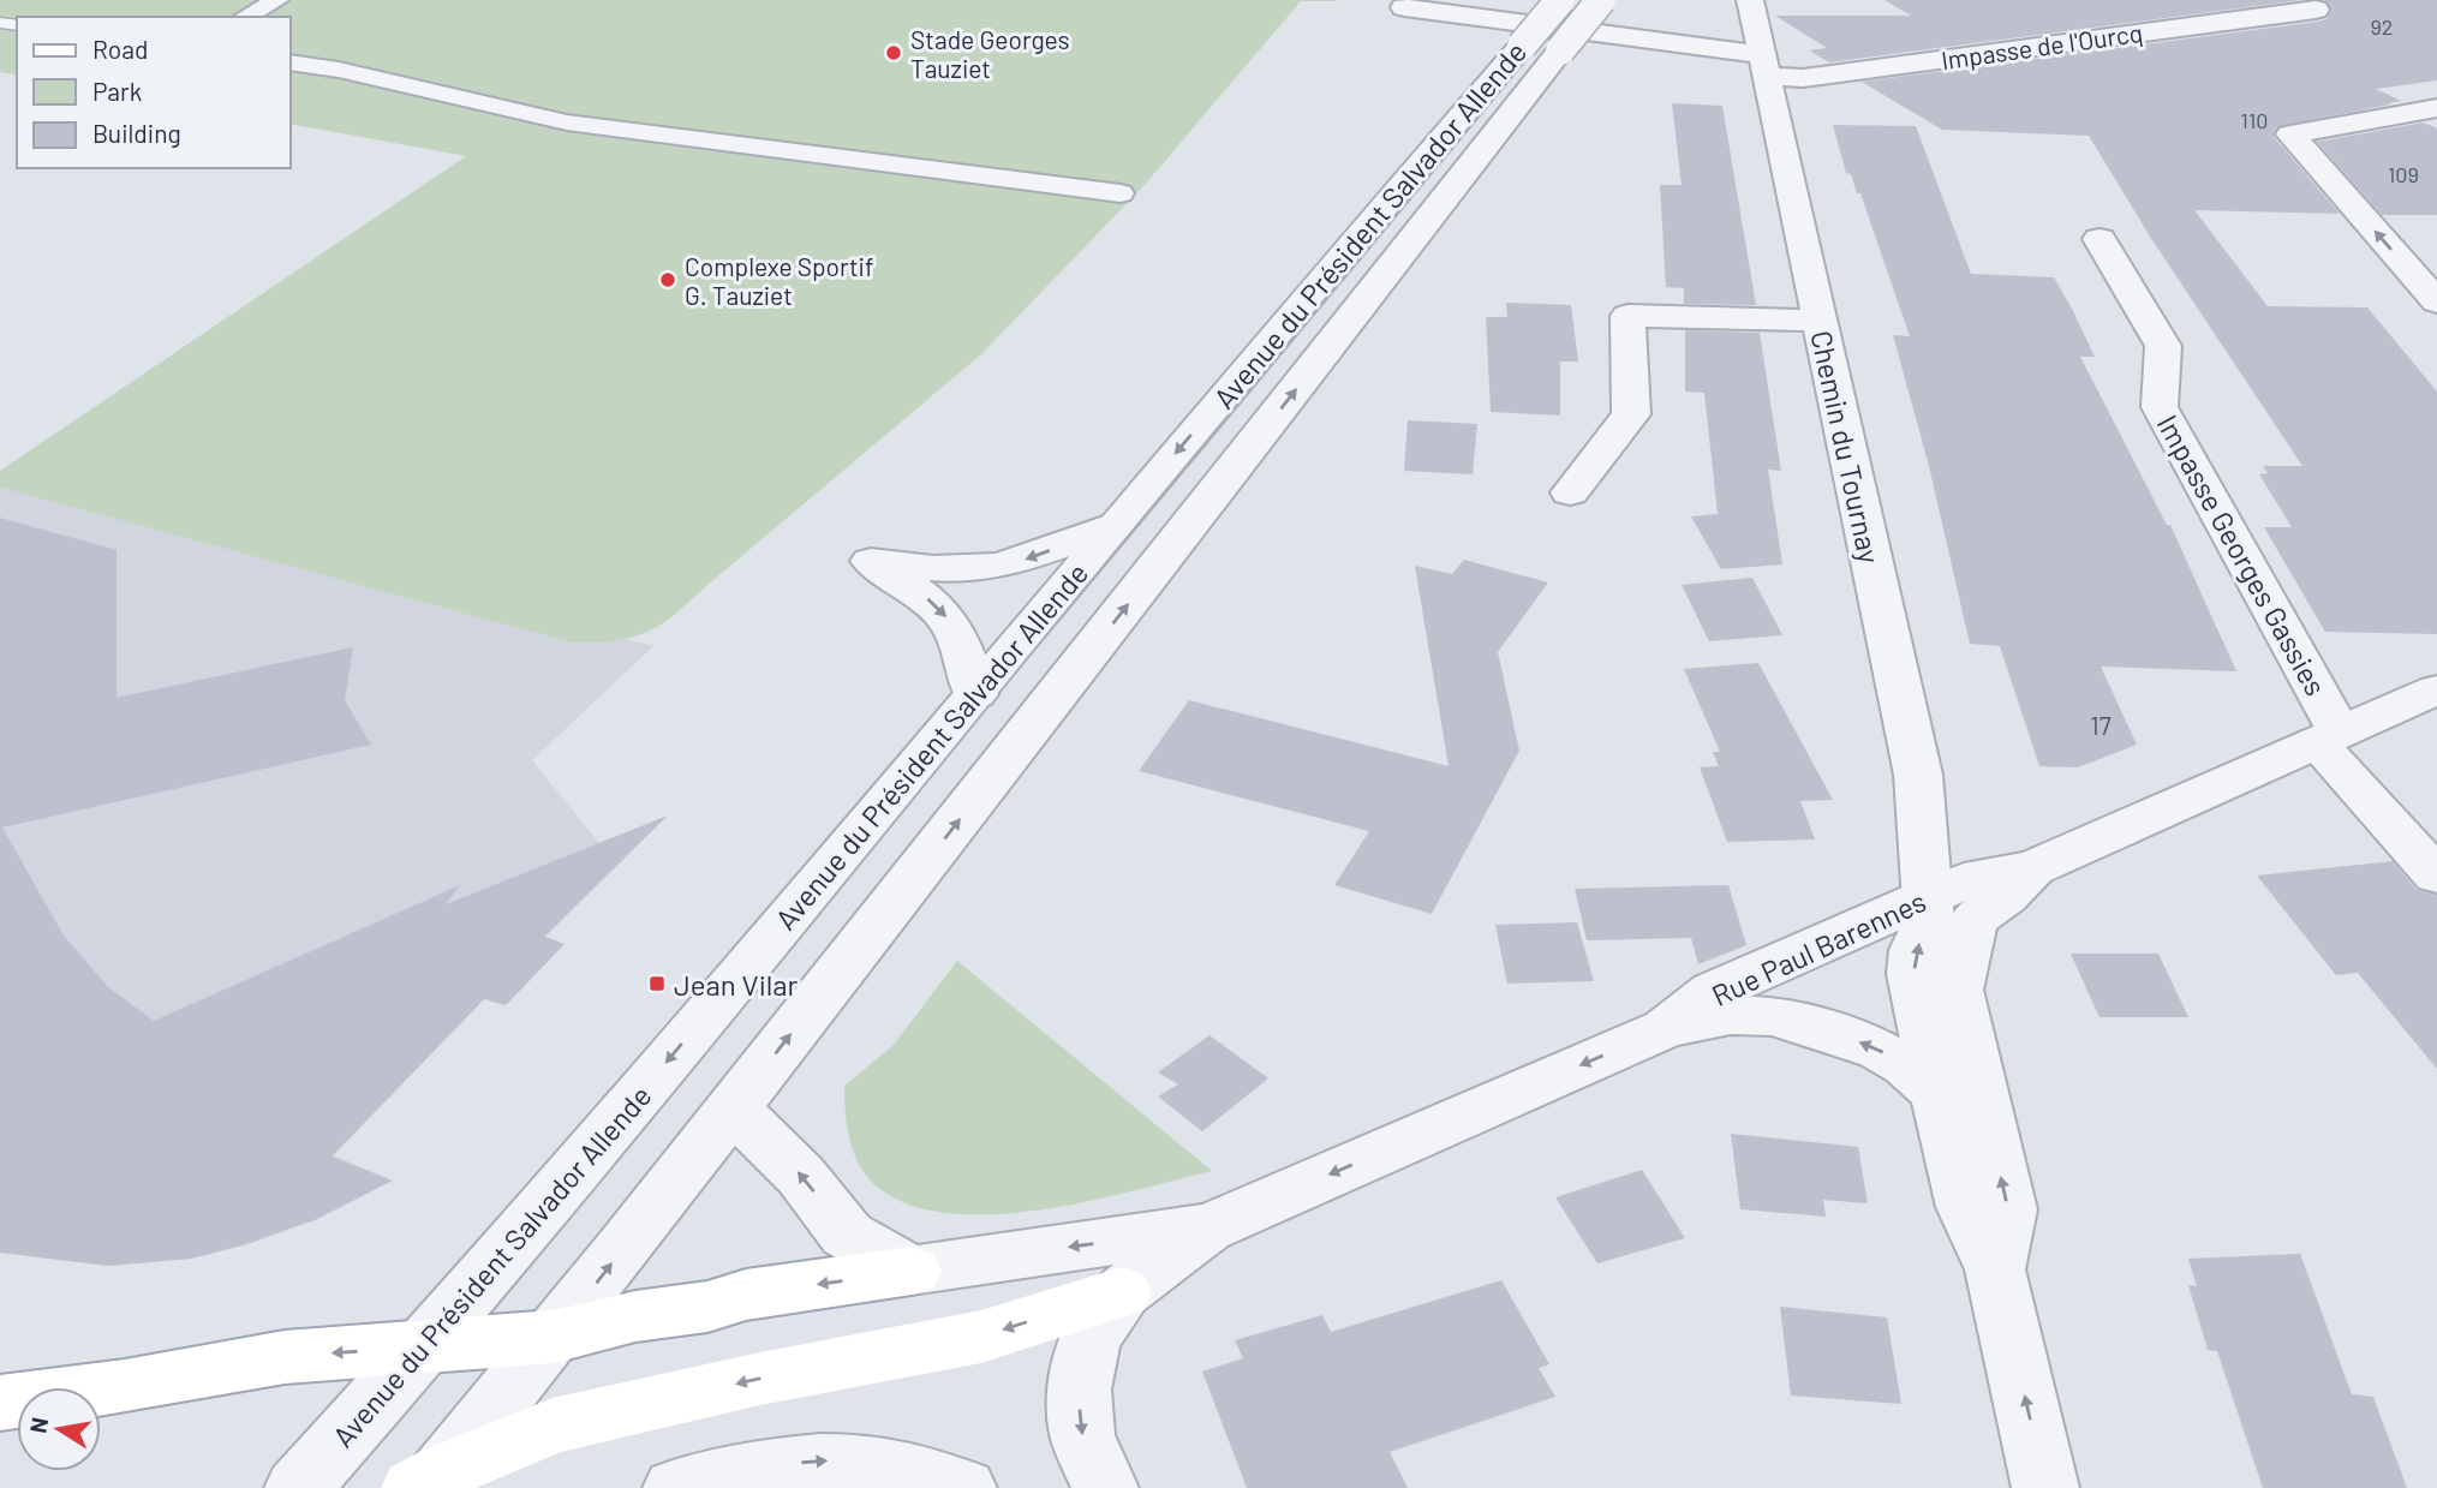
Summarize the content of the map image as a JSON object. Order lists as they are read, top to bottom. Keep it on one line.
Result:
{"streets":{"street":["Impasse de l'Ourcq","Avenue du Président Salvador Allende","Chemin du Tournay","Impasse Georges Gassies","Rue Paul Barennes"]},"crossings":[["Impasse de l'Ourcq","Chemin du Tournay"],["Chemin du Tournay","Rue Paul Barennes"],["Impasse Georges Gassies","Rue Paul Barennes"]],"one_way":["Rue Paul Barennes"],"places":{"other":["Stade Georges Tauziet","Complexe Sportif G. Tauziet"],"transit":["Jean Vilar"]},"house_numbers":["92","110","109","17"],"legend":["Road","Park","Building"],"north":"left"}
